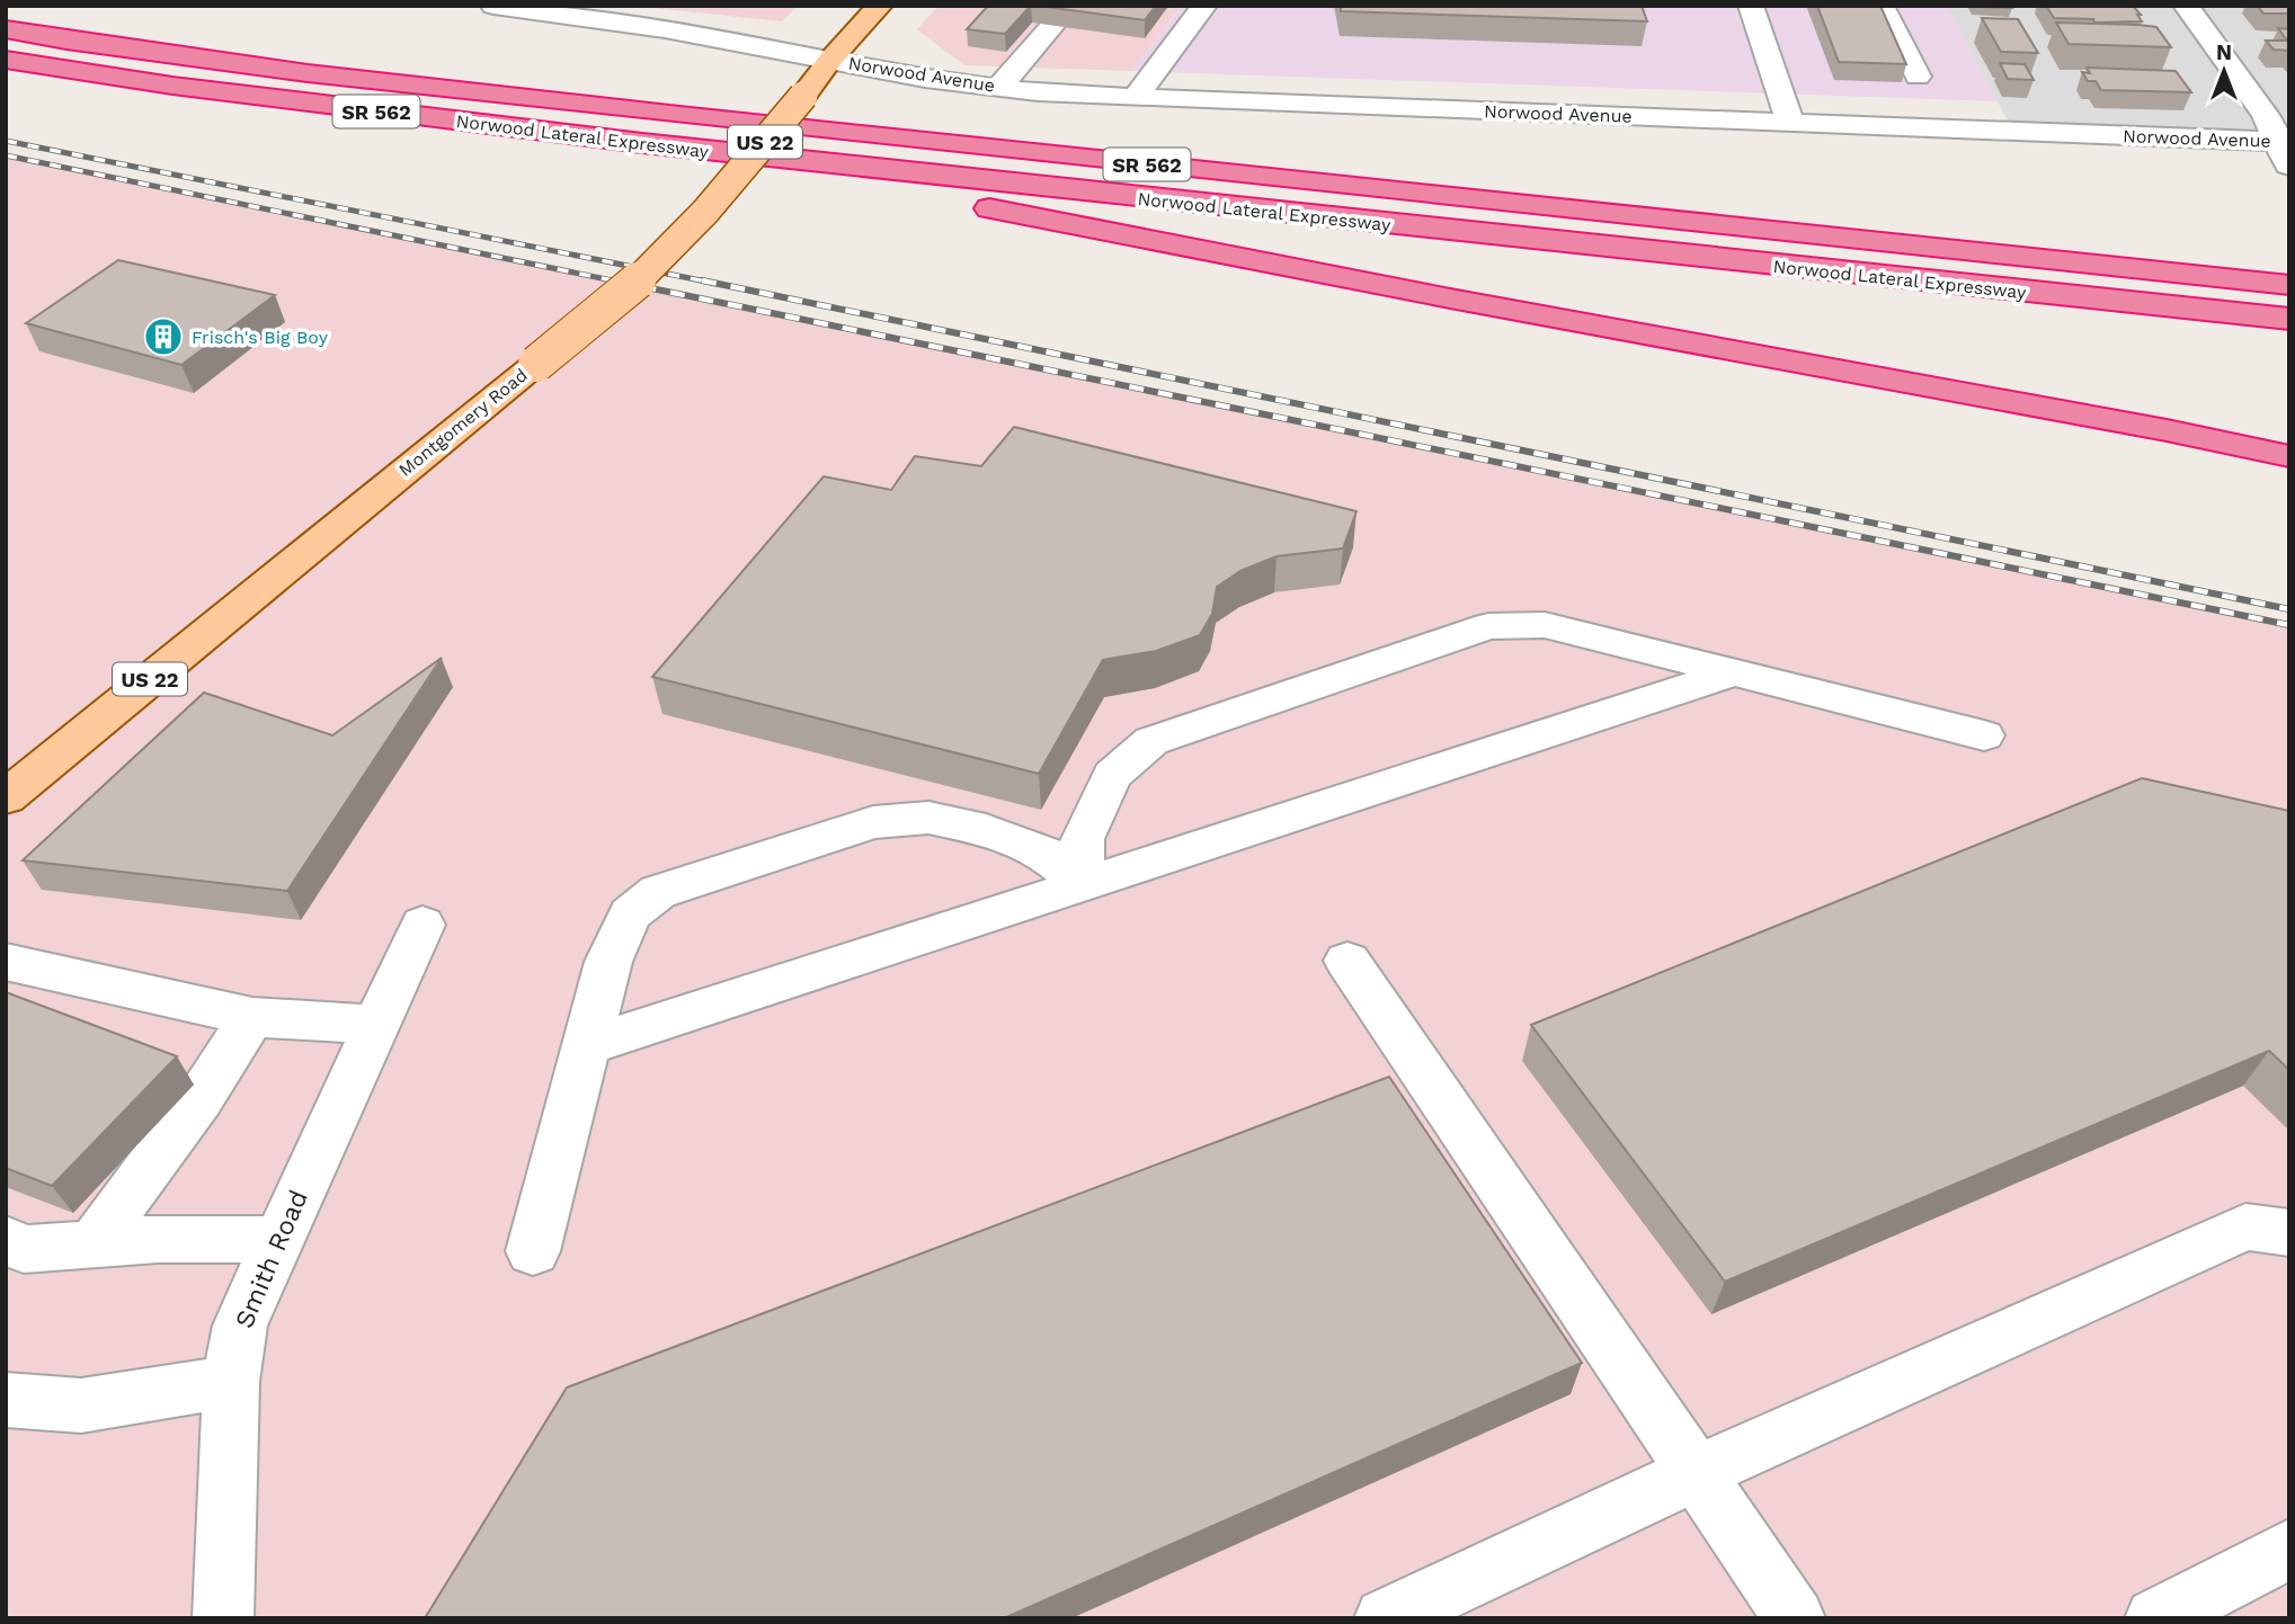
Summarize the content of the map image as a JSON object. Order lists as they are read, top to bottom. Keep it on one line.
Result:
{"streets":{"highway":["SR 562","Norwood Lateral Expressway"],"main road":["US 22","Montgomery Road"],"street":["Norwood Avenue","Smith Road"]},"crossings":[["Norwood Avenue","Montgomery Road"]],"places":{"building":["Frisch's Big Boy"]},"north":"top"}
